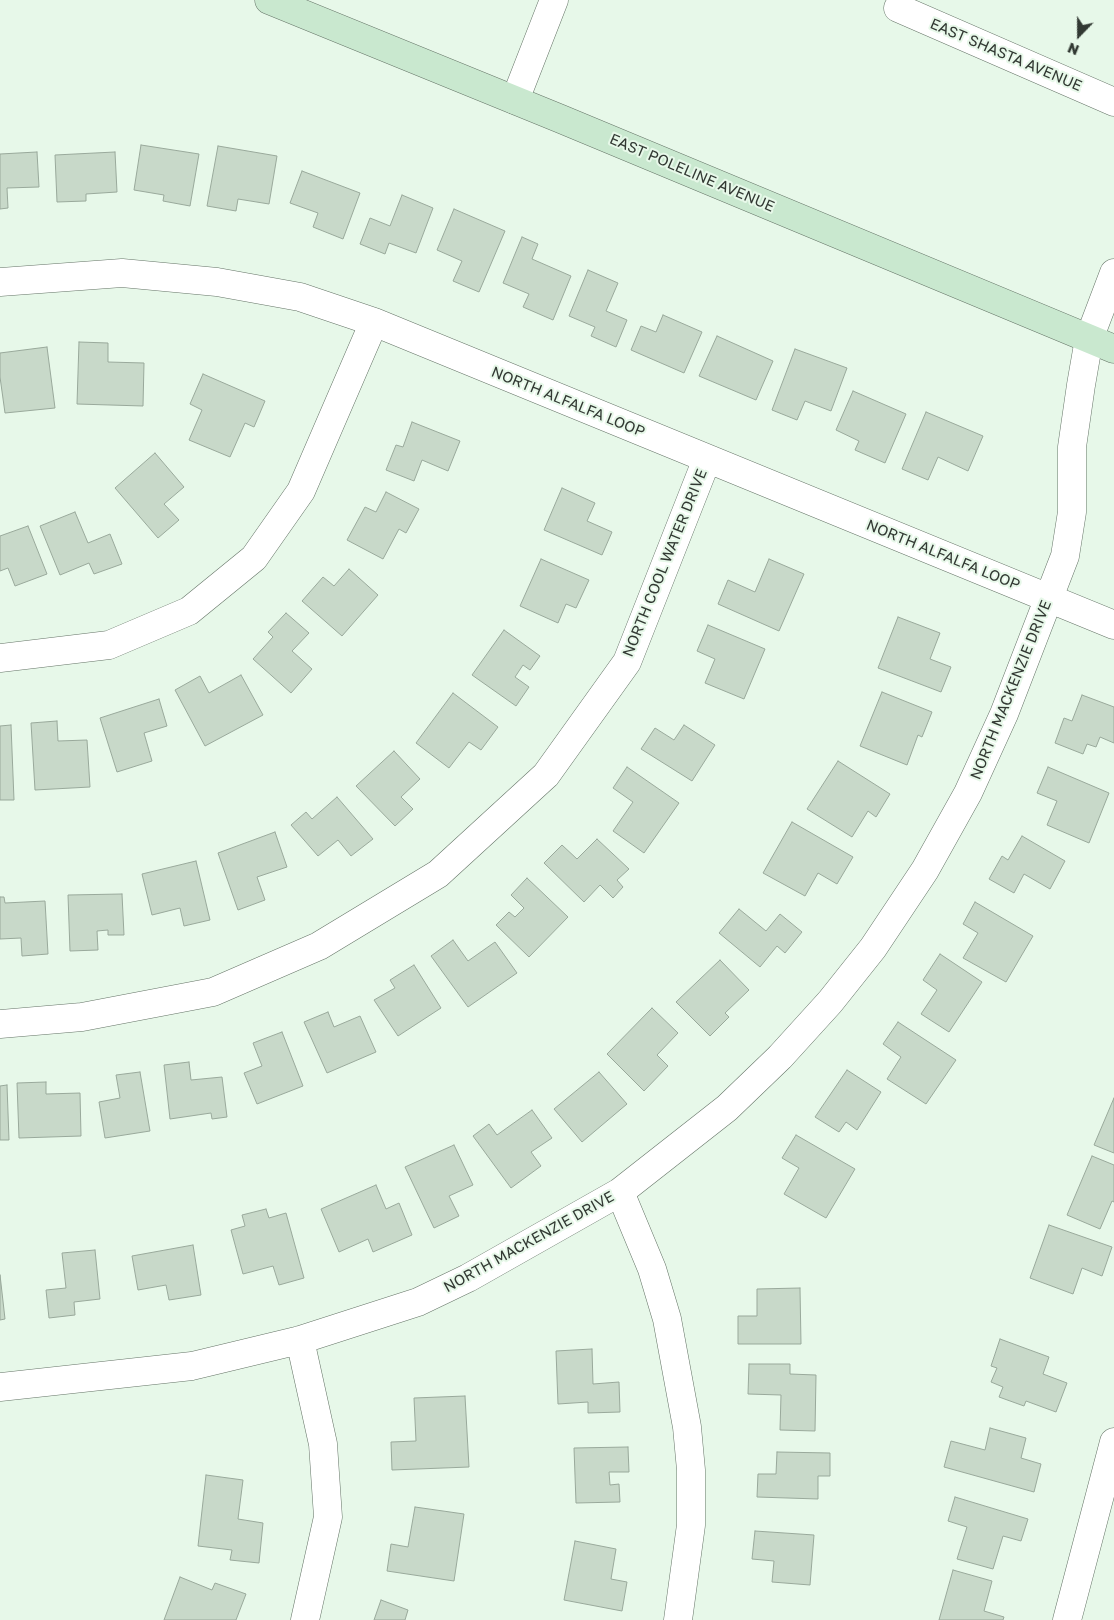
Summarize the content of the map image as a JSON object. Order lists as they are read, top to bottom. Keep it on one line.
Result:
{"streets":{"main road":["EAST POLELINE AVENUE"],"street":["EAST SHASTA AVENUE","NORTH ALFALFA LOOP","NORTH COOL WATER DRIVE","NORTH MACKENZIE DRIVE"]},"crossings":[["EAST POLELINE AVENUE","NORTH MACKENZIE DRIVE"],["NORTH ALFALFA LOOP","NORTH COOL WATER DRIVE"],["NORTH ALFALFA LOOP","NORTH MACKENZIE DRIVE"]],"north":"bottom"}
